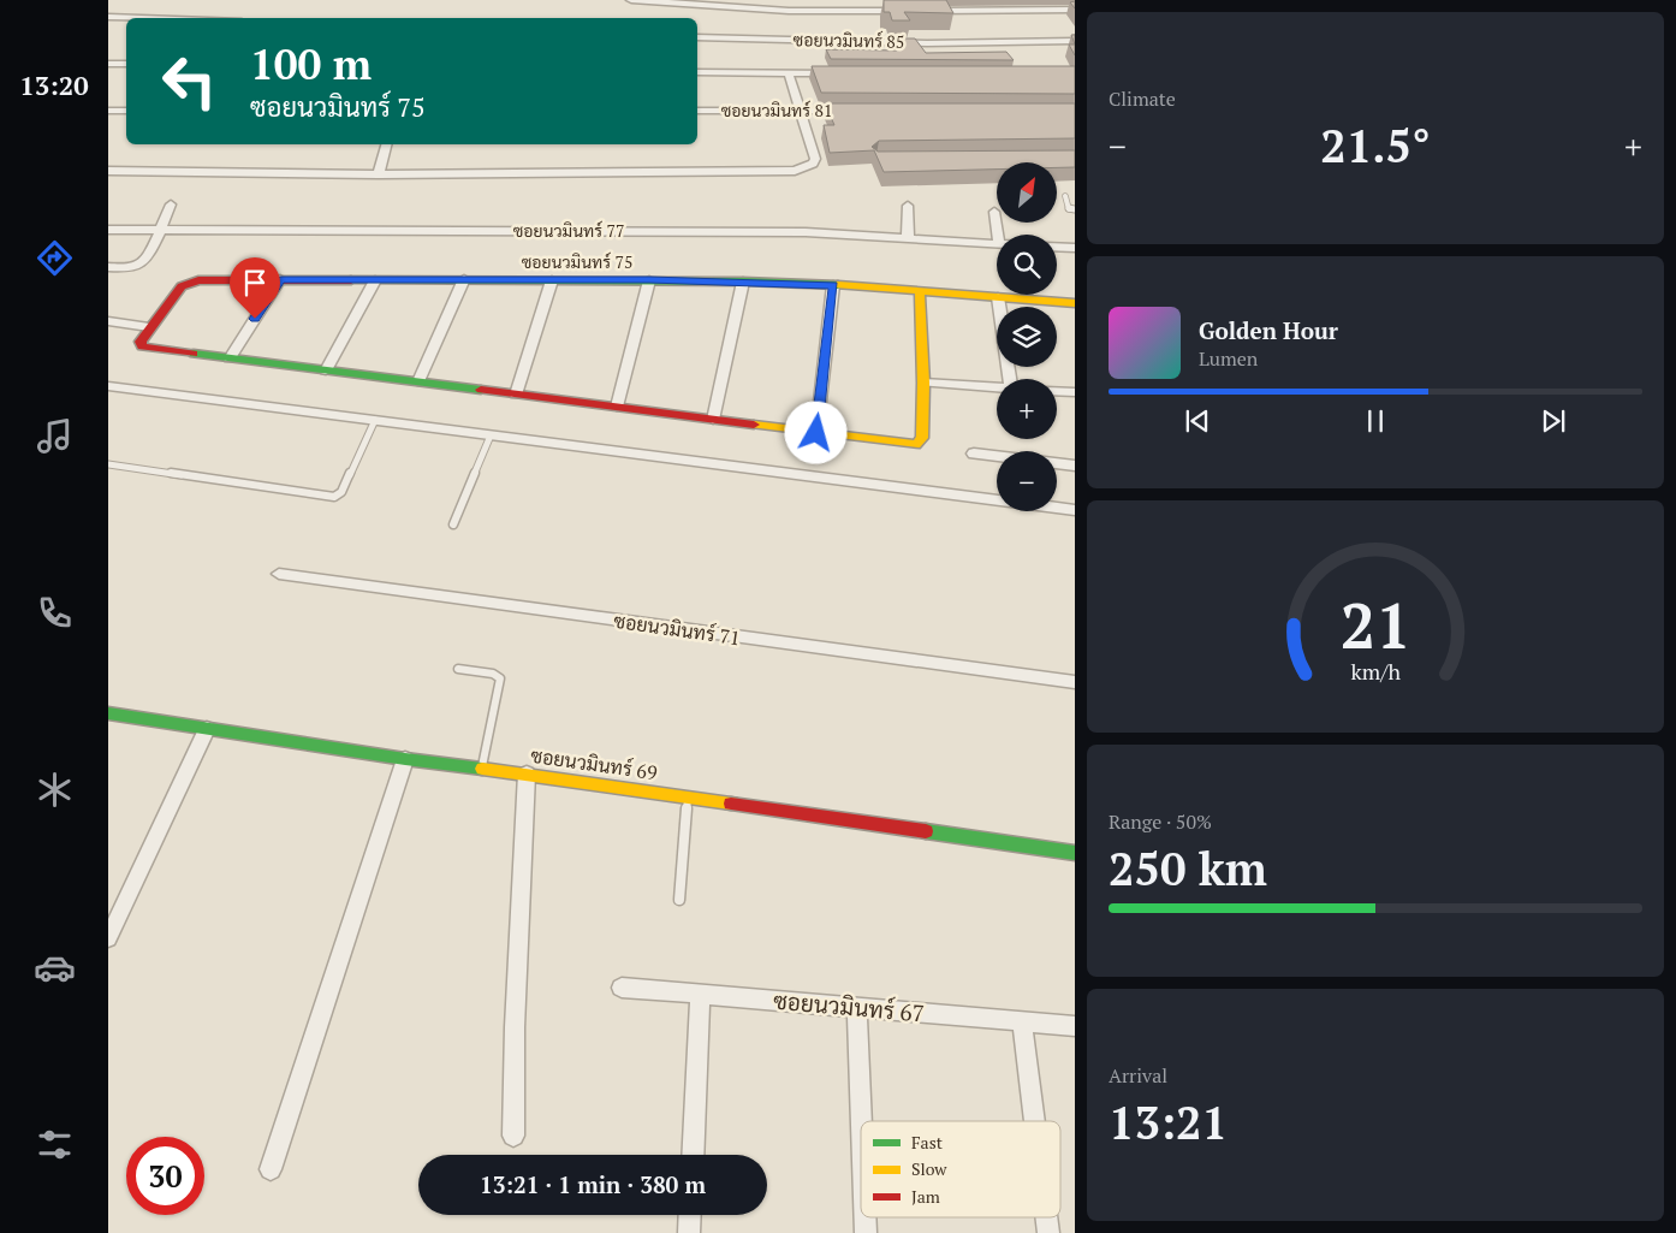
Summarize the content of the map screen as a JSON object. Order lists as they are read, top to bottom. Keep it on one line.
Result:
{"streets":{"street":["ซอยนวมินทร์ 85","ซอยนวมินทร์ 81","ซอยนวมินทร์ 77","ซอยนวมินทร์ 75","ซอยนวมินทร์ 71","ซอยนวมินทร์ 69","ซอยนวมินทร์ 67"]},"legend":["Fast","Slow","Jam"],"north":"top right","page":{"tabs":"13:20","tile":["Climate",["Range · 50%","250 km"],["Arrival","13:21"]],"turn":["100 m","ซอยนวมินทร์ 75"],"heat":["−","21.5°","+"],"map_buttons":["+","−"],"song":["Golden Hour","Lumen"],"limit":"30","trip":"13:21 · 1 min · 380 m","gauge":["21","km/h"]}}
